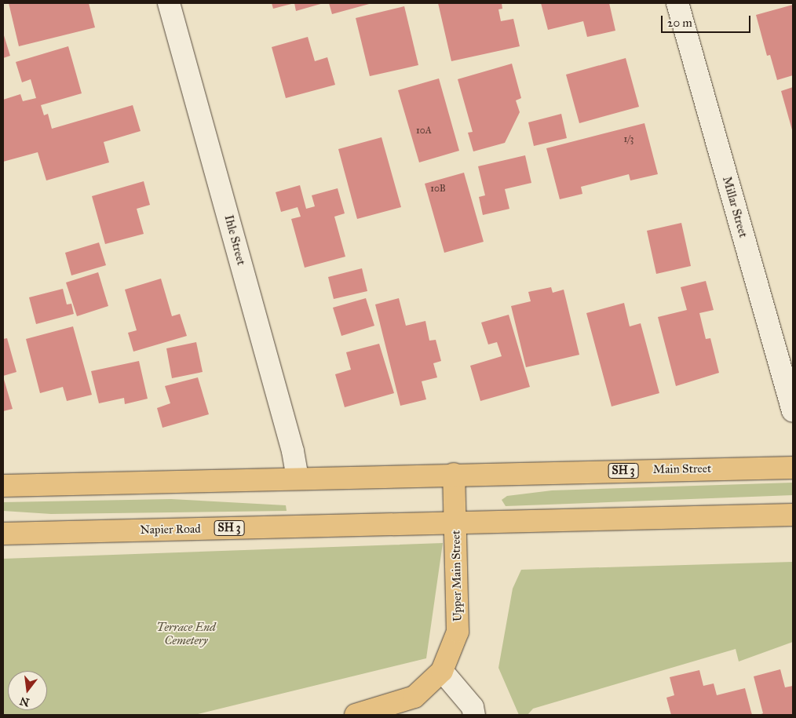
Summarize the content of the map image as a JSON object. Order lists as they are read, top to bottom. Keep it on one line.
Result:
{"streets":{"main road":["Main Street","SH 3","Napier Road","Upper Main Street"],"street":["Millar Street","Ihle Street"]},"crossings":[["Ihle Street","SH 3"],["Main Street","SH 3"],["Main Street","Upper Main Street"],["SH 3","Napier Road"],["SH 3","Upper Main Street"],["Napier Road","Upper Main Street"]],"parks":["Terrace End Cemetery"],"house_numbers":["10A","1/3","10B"],"scale_bar":"20 m","north":"bottom"}
